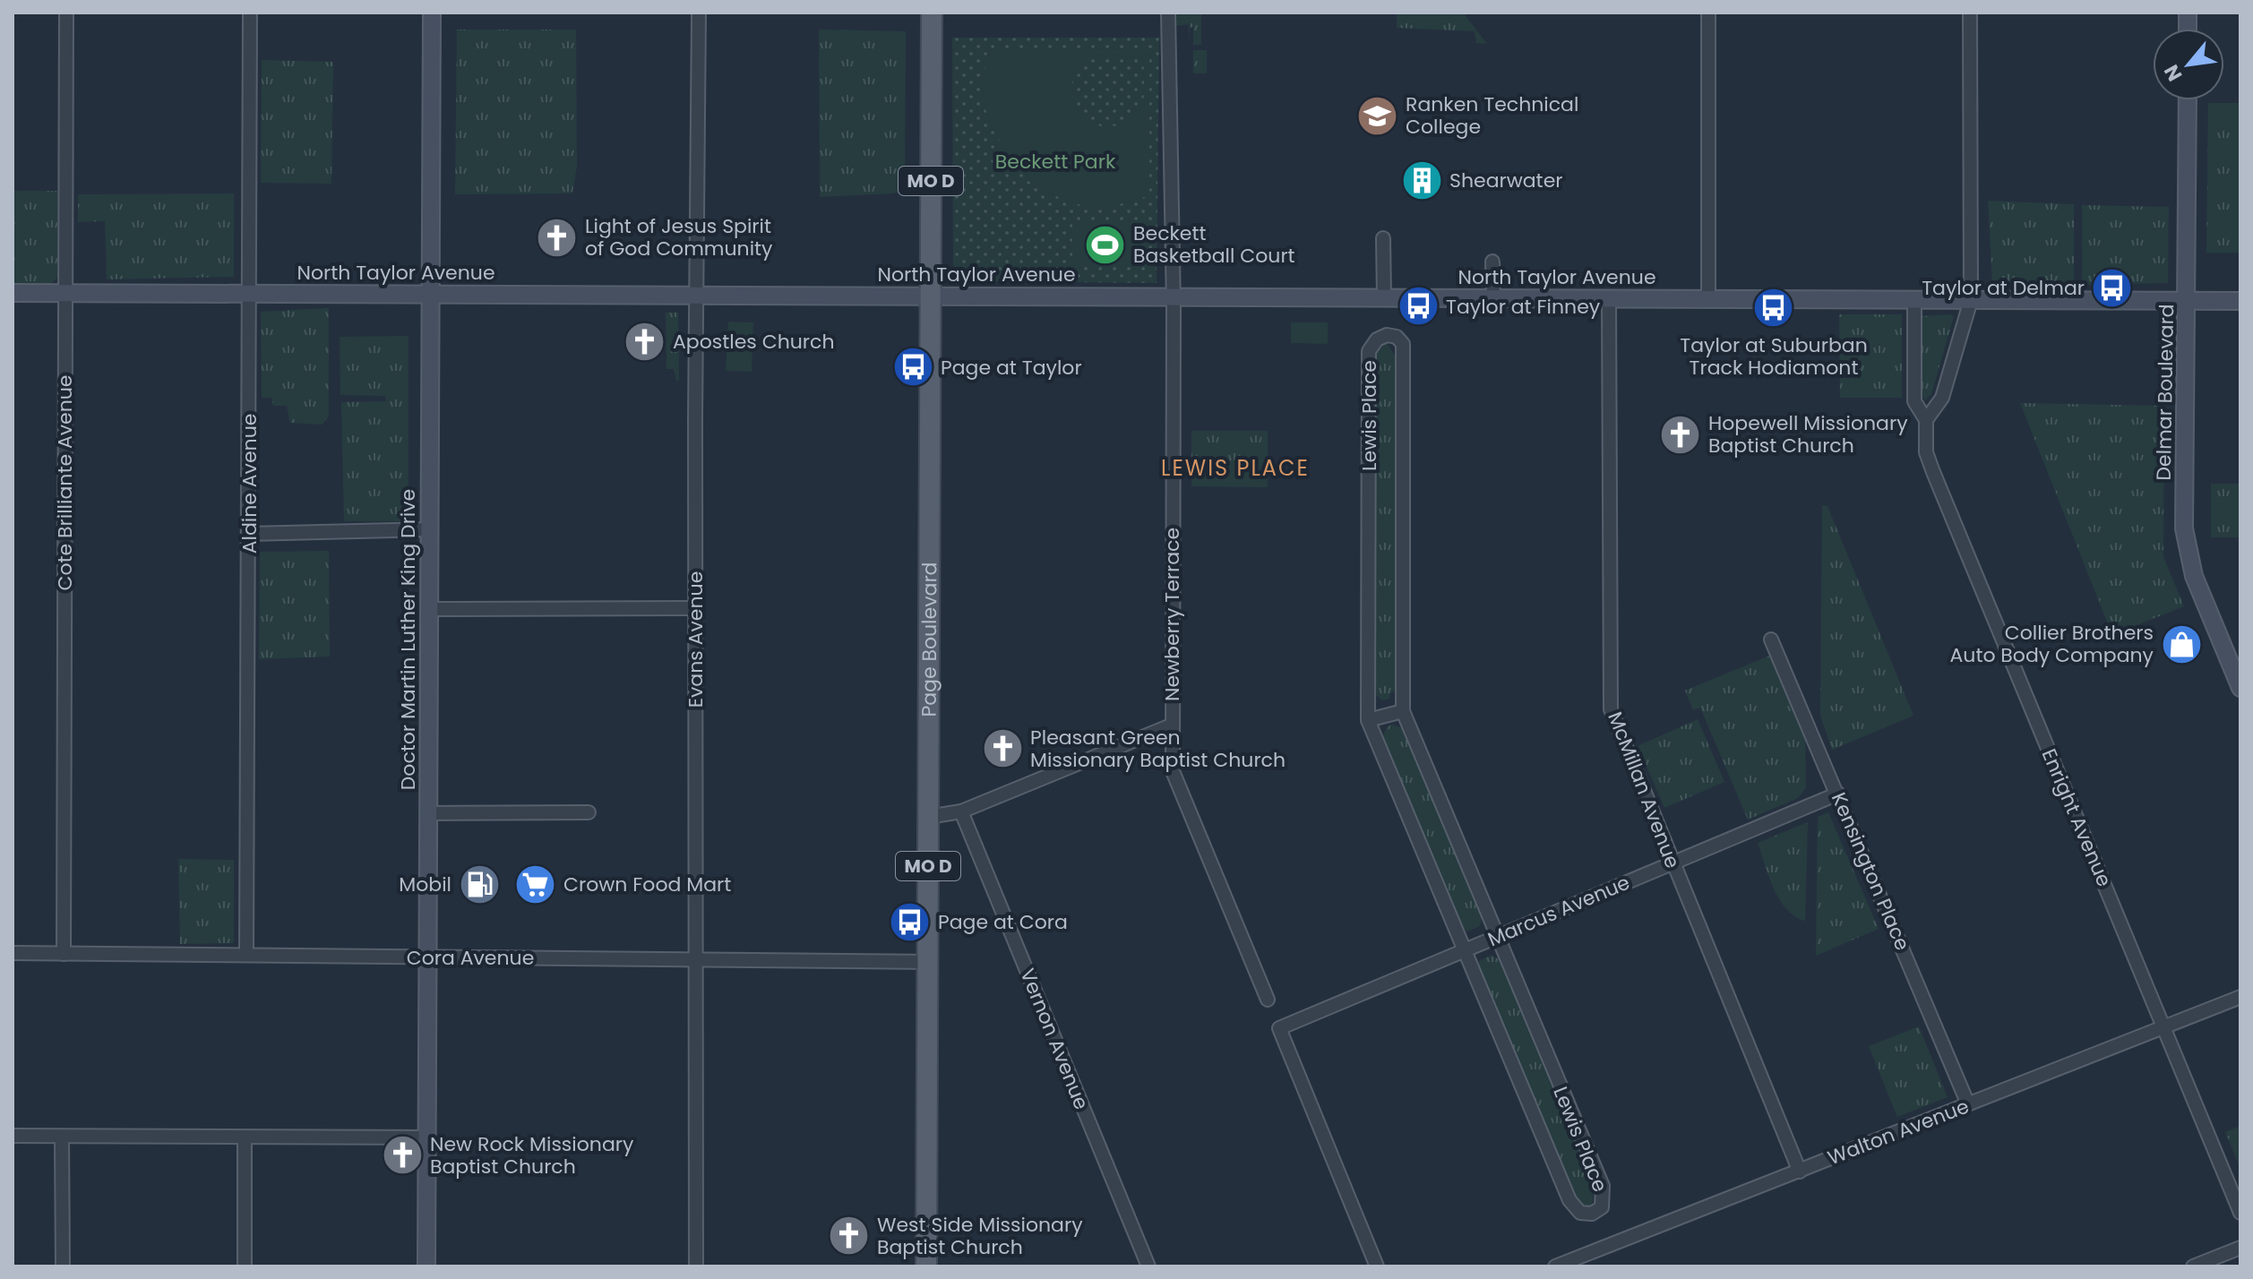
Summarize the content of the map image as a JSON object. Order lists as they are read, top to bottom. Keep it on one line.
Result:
{"streets":{"main road":["MO D","Page Boulevard"],"street":["North Taylor Avenue","Delmar Boulevard","Lewis Place","Cote Brilliante Avenue","Aldine Avenue","Newberry Terrace","Doctor Martin Luther King Drive","Evans Avenue","McMillan Avenue","Enright Avenue","Kensington Place","Marcus Avenue","Cora Avenue","Vernon Avenue","Walton Avenue"]},"crossings":[["North Taylor Avenue","Delmar Boulevard"],["North Taylor Avenue","Cote Brilliante Avenue"],["North Taylor Avenue","Aldine Avenue"],["North Taylor Avenue","Newberry Terrace"],["North Taylor Avenue","Doctor Martin Luther King Drive"],["North Taylor Avenue","Evans Avenue"],["North Taylor Avenue","Page Boulevard"],["North Taylor Avenue","McMillan Avenue"],["North Taylor Avenue","Enright Avenue"],["Lewis Place","Marcus Avenue"],["Cote Brilliante Avenue","Cora Avenue"],["Aldine Avenue","Cora Avenue"],["Doctor Martin Luther King Drive","Cora Avenue"],["Evans Avenue","Cora Avenue"],["Page Boulevard","Cora Avenue"],["McMillan Avenue","Marcus Avenue"],["McMillan Avenue","Walton Avenue"],["Enright Avenue","Walton Avenue"],["Kensington Place","Marcus Avenue"],["Kensington Place","Walton Avenue"]],"districts":["LEWIS PLACE"],"parks":["Beckett Park"],"places":{"school or university":["Ranken Technical College"],"building":["Shearwater"],"church":["Light of Jesus Spirit of God Community","Apostles Church","Hopewell Missionary Baptist Church","Pleasant Green Missionary Baptist Church","New Rock Missionary Baptist Church","West Side Missionary Baptist Church"],"sports":["Beckett Basketball Court"],"bus stop":["Taylor at Delmar","Taylor at Finney","Taylor at Suburban Track Hodiamont","Page at Taylor","Page at Cora"],"shop":["Collier Brothers Auto Body Company"],"fuel station":["Mobil"],"supermarket":["Crown Food Mart"]},"north":"bottom left"}
